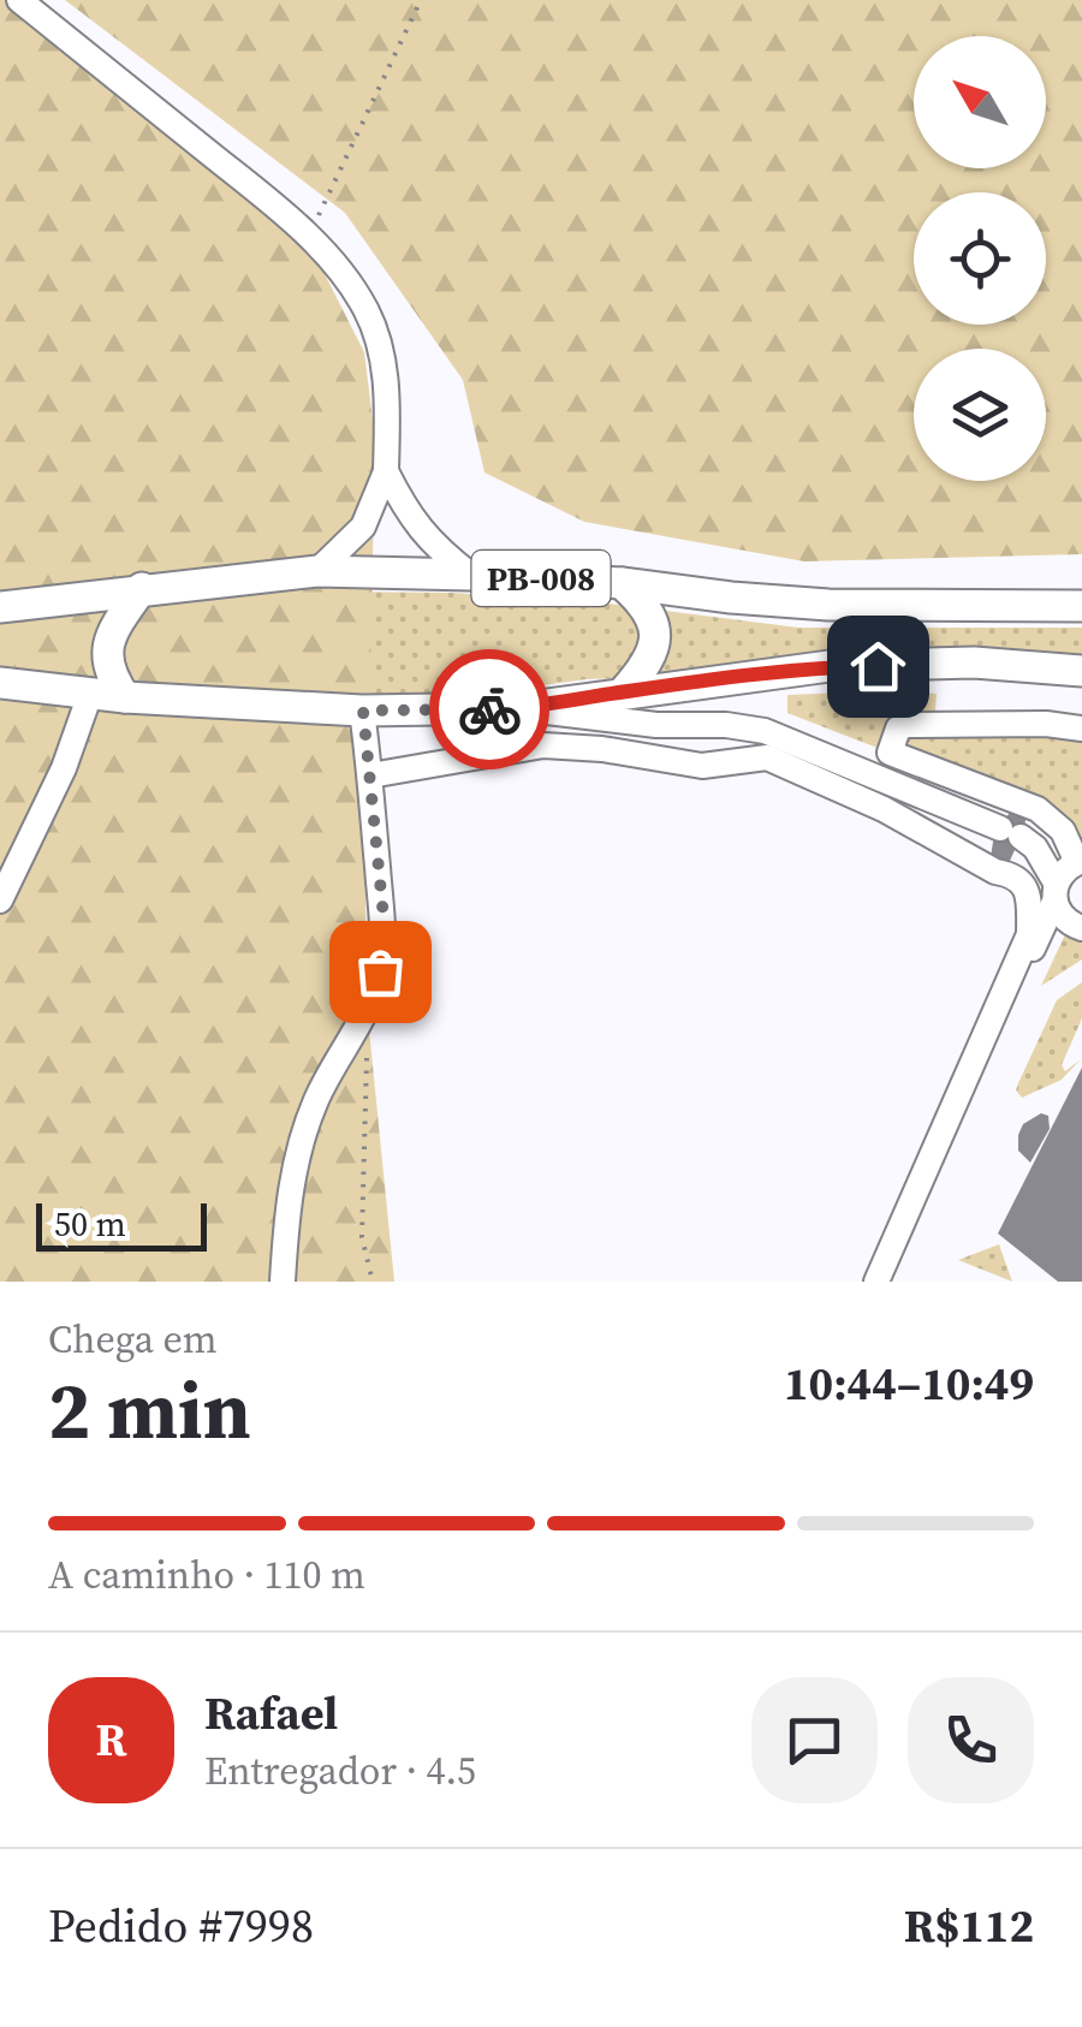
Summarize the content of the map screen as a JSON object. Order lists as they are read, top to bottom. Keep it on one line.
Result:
{"streets":{"main road":["PB-008"]},"scale_bar":"50 m","north":"top left","page":{"scale":"50 m","heading":["2 min","Chega em","10:44–10:49"],"panel":["Rafael","Entregador · 4.5","Pedido #7998","R$112"],"bar":"A caminho · 110 m","round":"R"}}
